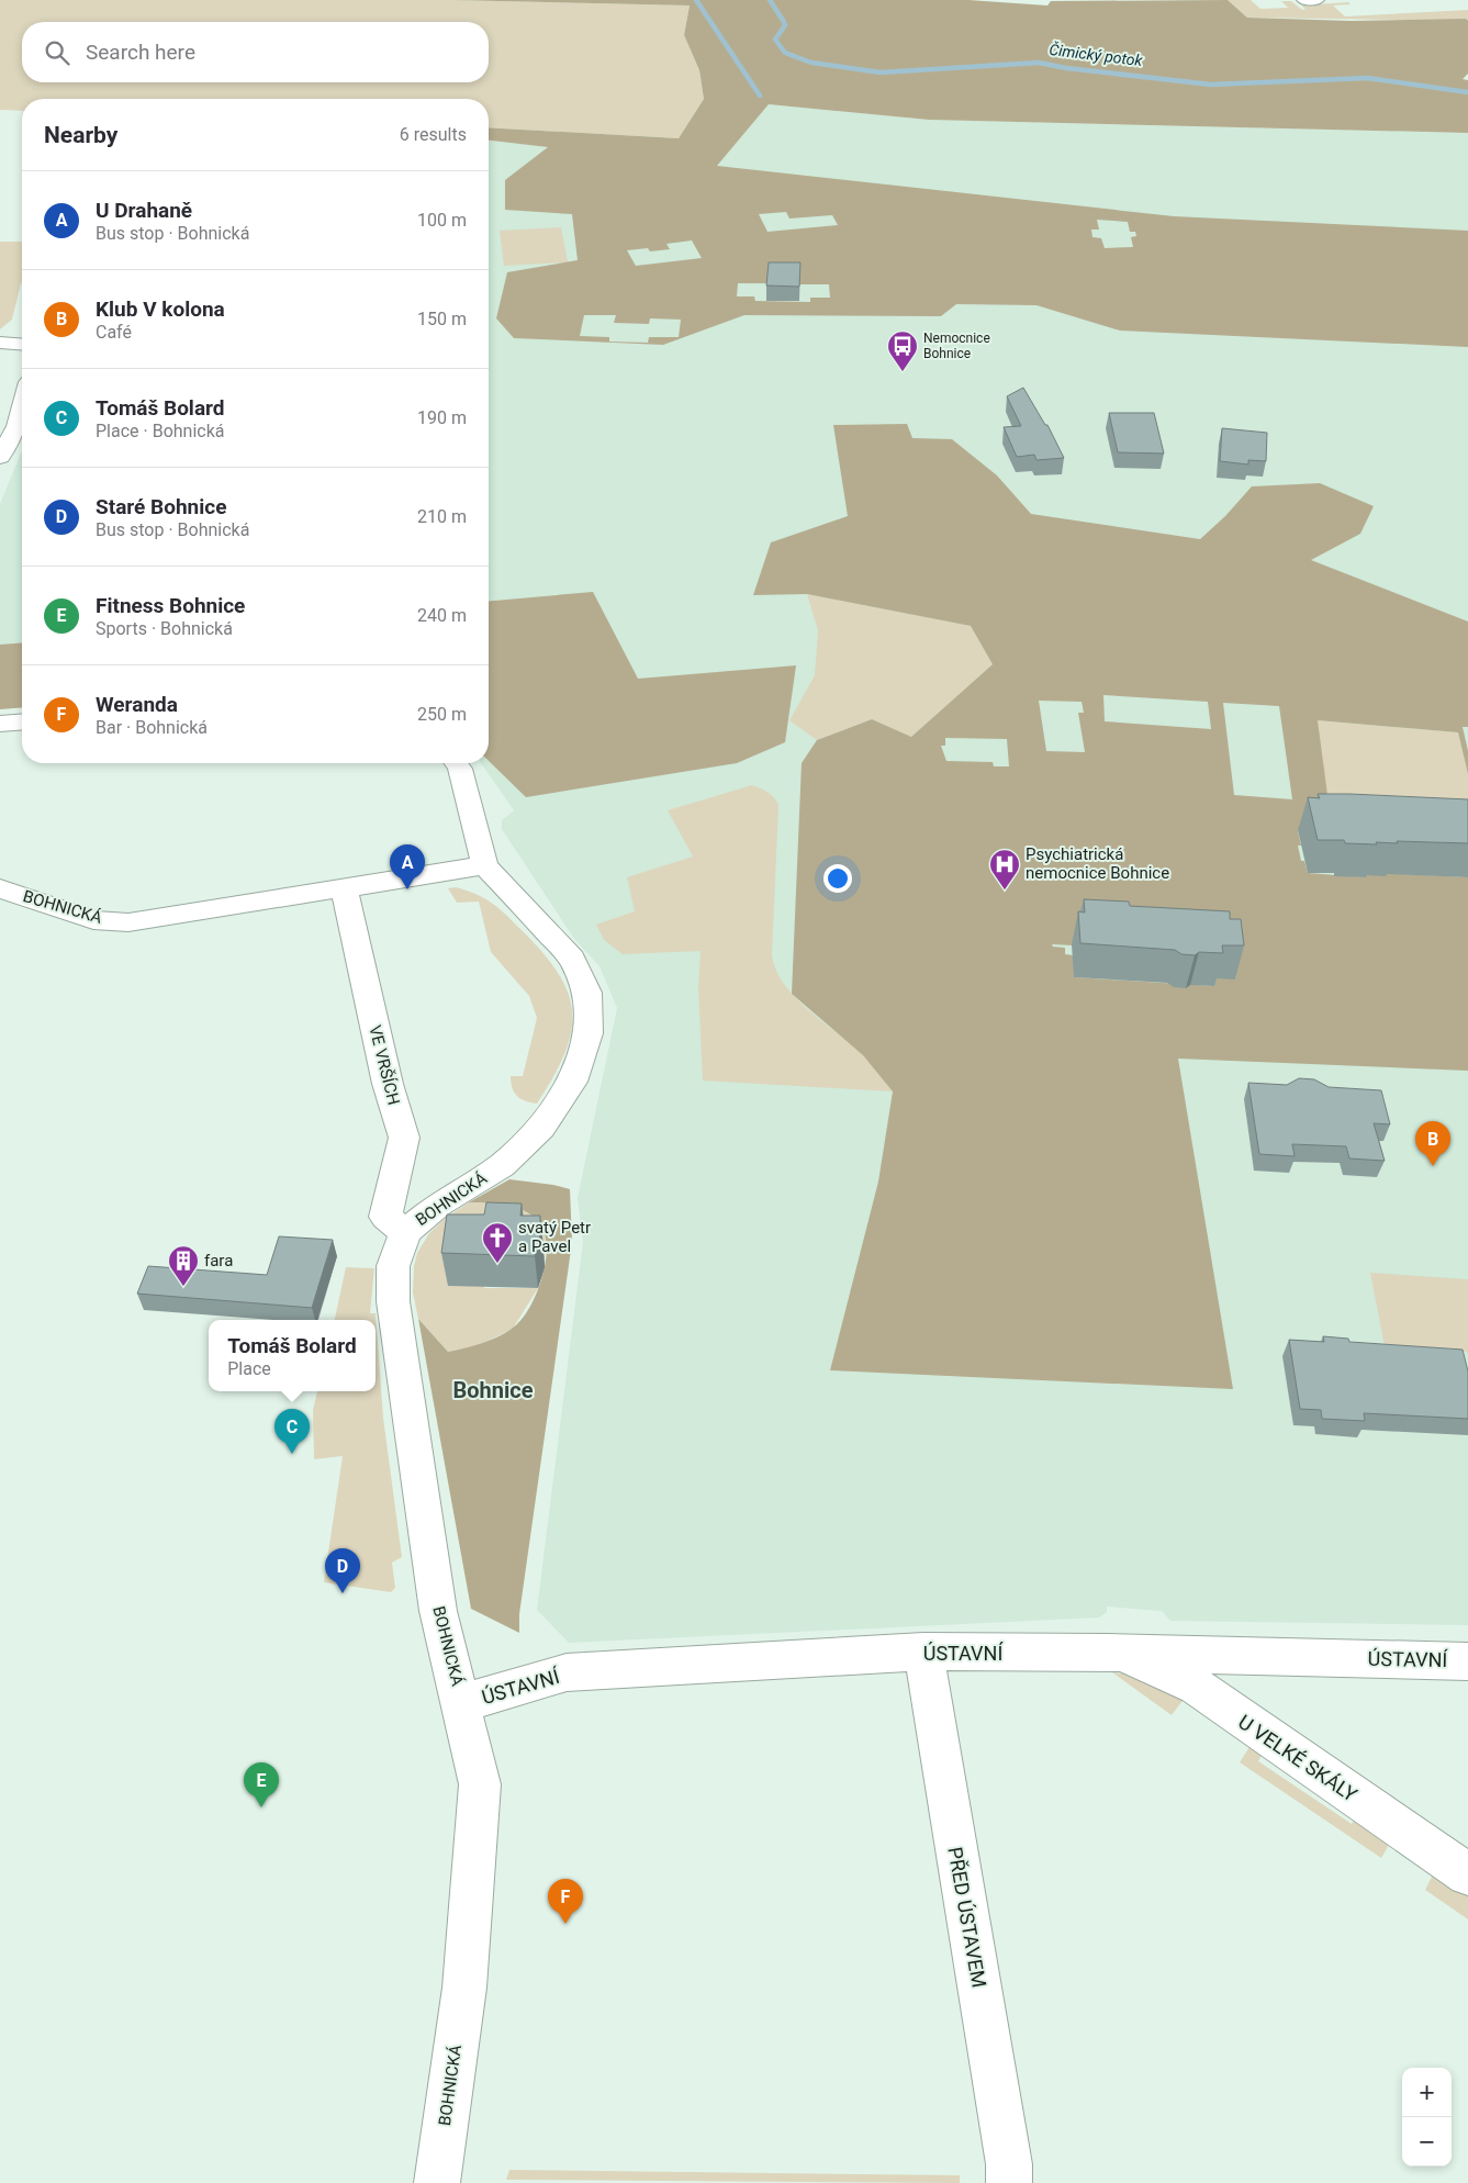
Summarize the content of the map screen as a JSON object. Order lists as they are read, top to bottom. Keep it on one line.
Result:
{"streets":{"street":["BOHNICKÁ","VE VRŠÍCH","ÚSTAVNÍ","U VELKÉ SKÁLY","PŘED ÚSTAVEM"]},"crossings":[["BOHNICKÁ","VE VRŠÍCH"],["BOHNICKÁ","ÚSTAVNÍ"],["ÚSTAVNÍ","U VELKÉ SKÁLY"],["ÚSTAVNÍ","PŘED ÚSTAVEM"]],"districts":["Bohnice"],"water":["Čimický potok"],"places":{"bus stop":["Nemocnice Bohnice"],"hospital":["Psychiatrická nemocnice Bohnice"],"church":["svatý Petr a Pavel"],"building":["fara"]},"page":{"search":"Search here","heading":["Nearby","6 results"],"list":[{"mark":"A","name":"U Drahaně","note":"Bus stop · Bohnická","value":"100 m"},{"mark":"B","name":"Klub V kolona","note":"Café","value":"150 m"},{"mark":"C","name":"Tomáš Bolard","note":"Place · Bohnická","value":"190 m"},{"mark":"D","name":"Staré Bohnice","note":"Bus stop · Bohnická","value":"210 m"},{"mark":"E","name":"Fitness Bohnice","note":"Sports · Bohnická","value":"240 m"},{"mark":"F","name":"Weranda","note":"Bar · Bohnická","value":"250 m"}],"pins":["A","B","C","D","E","F"],"popup":["Tomáš Bolard","Place"],"map_buttons":["+","−"]}}
